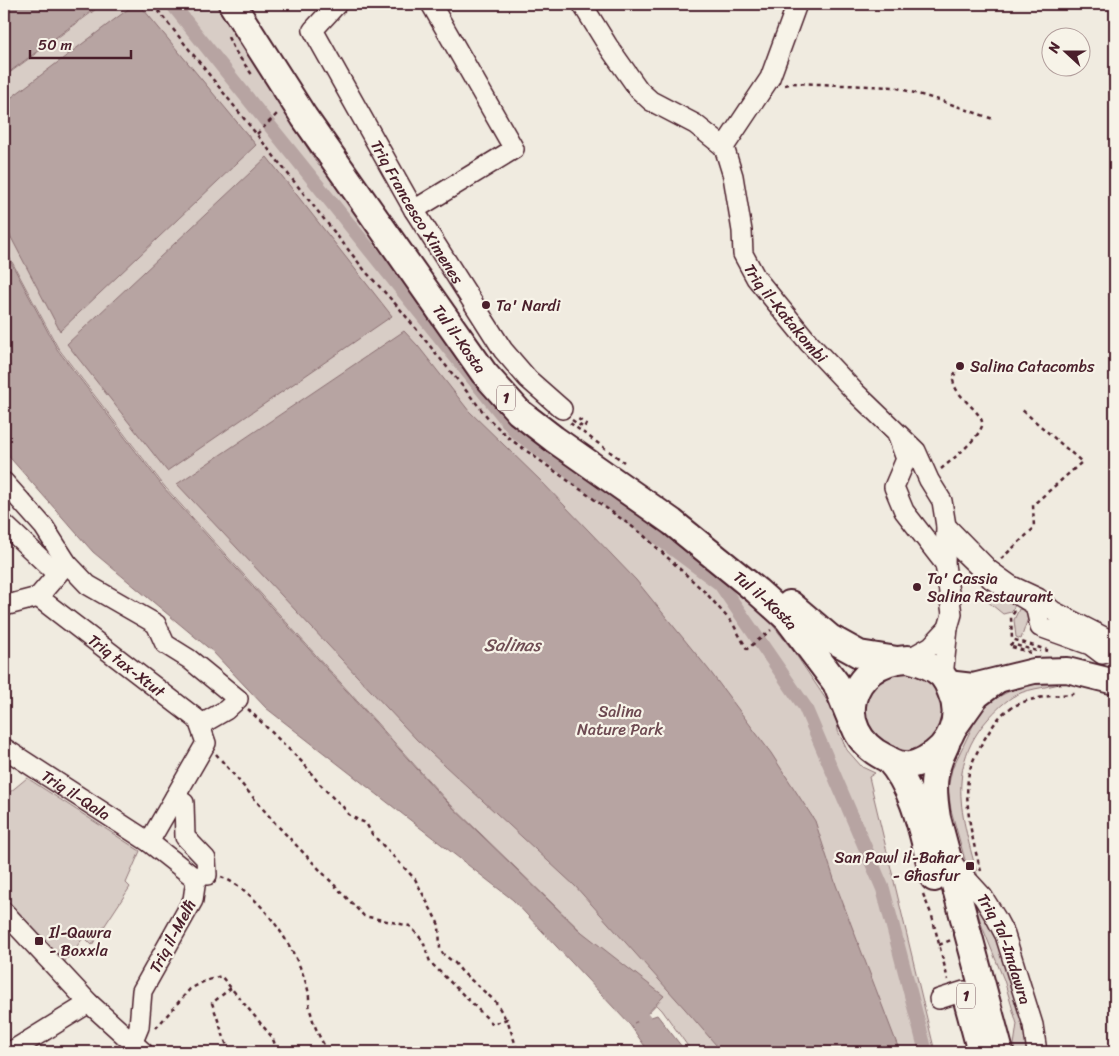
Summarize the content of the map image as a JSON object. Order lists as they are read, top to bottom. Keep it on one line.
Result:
{"streets":{"highway":["Tul il-Kosta","1"],"street":["Triq Francesco Ximenes","Triq il-Katakombi","Triq tax-Xtut","Triq il-Qala","Triq il-Melħ","Triq Tal-Imdawra"]},"crossings":[["Triq il-Katakombi","Tul il-Kosta"],["Triq il-Katakombi","1"],["Tul il-Kosta","1"],["1","Triq Tal-Imdawra"],["Triq il-Qala","Triq il-Melħ"]],"water":["Salinas"],"parks":["Salina Nature Park"],"places":{"other":["Ta' Nardi","Salina Catacombs","Ta' Cassia Salina Restaurant"],"transit":["San Pawl il-Baħar - Għasfur","Il-Qawra - Boxxla"]},"scale_bar":"50 m","north":"left"}
